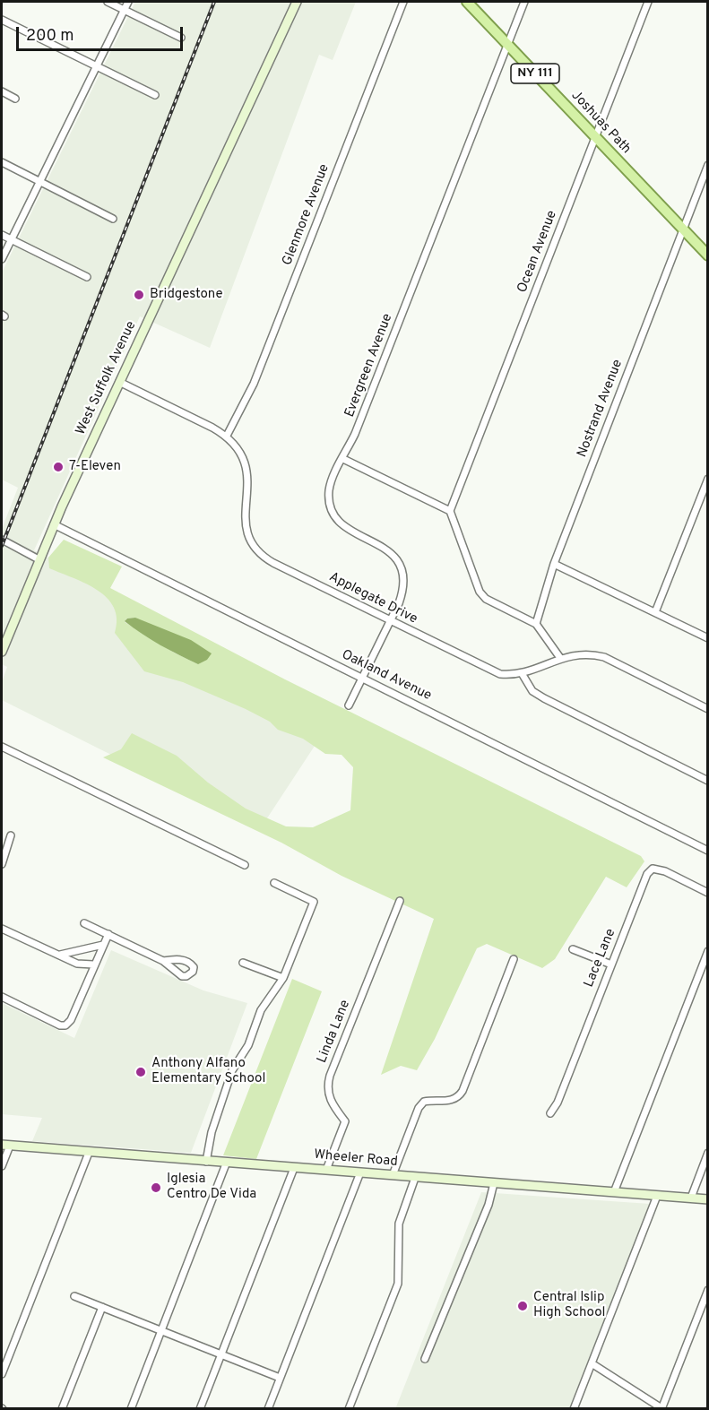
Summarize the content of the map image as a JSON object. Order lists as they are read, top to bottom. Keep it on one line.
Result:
{"streets":{"main road":["NY 111","Joshuas Path","West Suffolk Avenue","Wheeler Road"],"street":["Glenmore Avenue","Ocean Avenue","Evergreen Avenue","Nostrand Avenue","Applegate Drive","Oakland Avenue","Lace Lane","Linda Lane"]},"crossings":[["Joshuas Path","Ocean Avenue"],["Joshuas Path","Evergreen Avenue"],["Joshuas Path","Nostrand Avenue"],["Glenmore Avenue","Applegate Drive"],["Evergreen Avenue","Applegate Drive"],["Evergreen Avenue","Oakland Avenue"],["West Suffolk Avenue","Applegate Drive"],["West Suffolk Avenue","Oakland Avenue"],["Linda Lane","Wheeler Road"]],"places":["Bridgestone","7-Eleven","Anthony Alfano Elementary School","Iglesia Centro De Vida","Central Islip High School"],"scale_bar":"200 m"}
